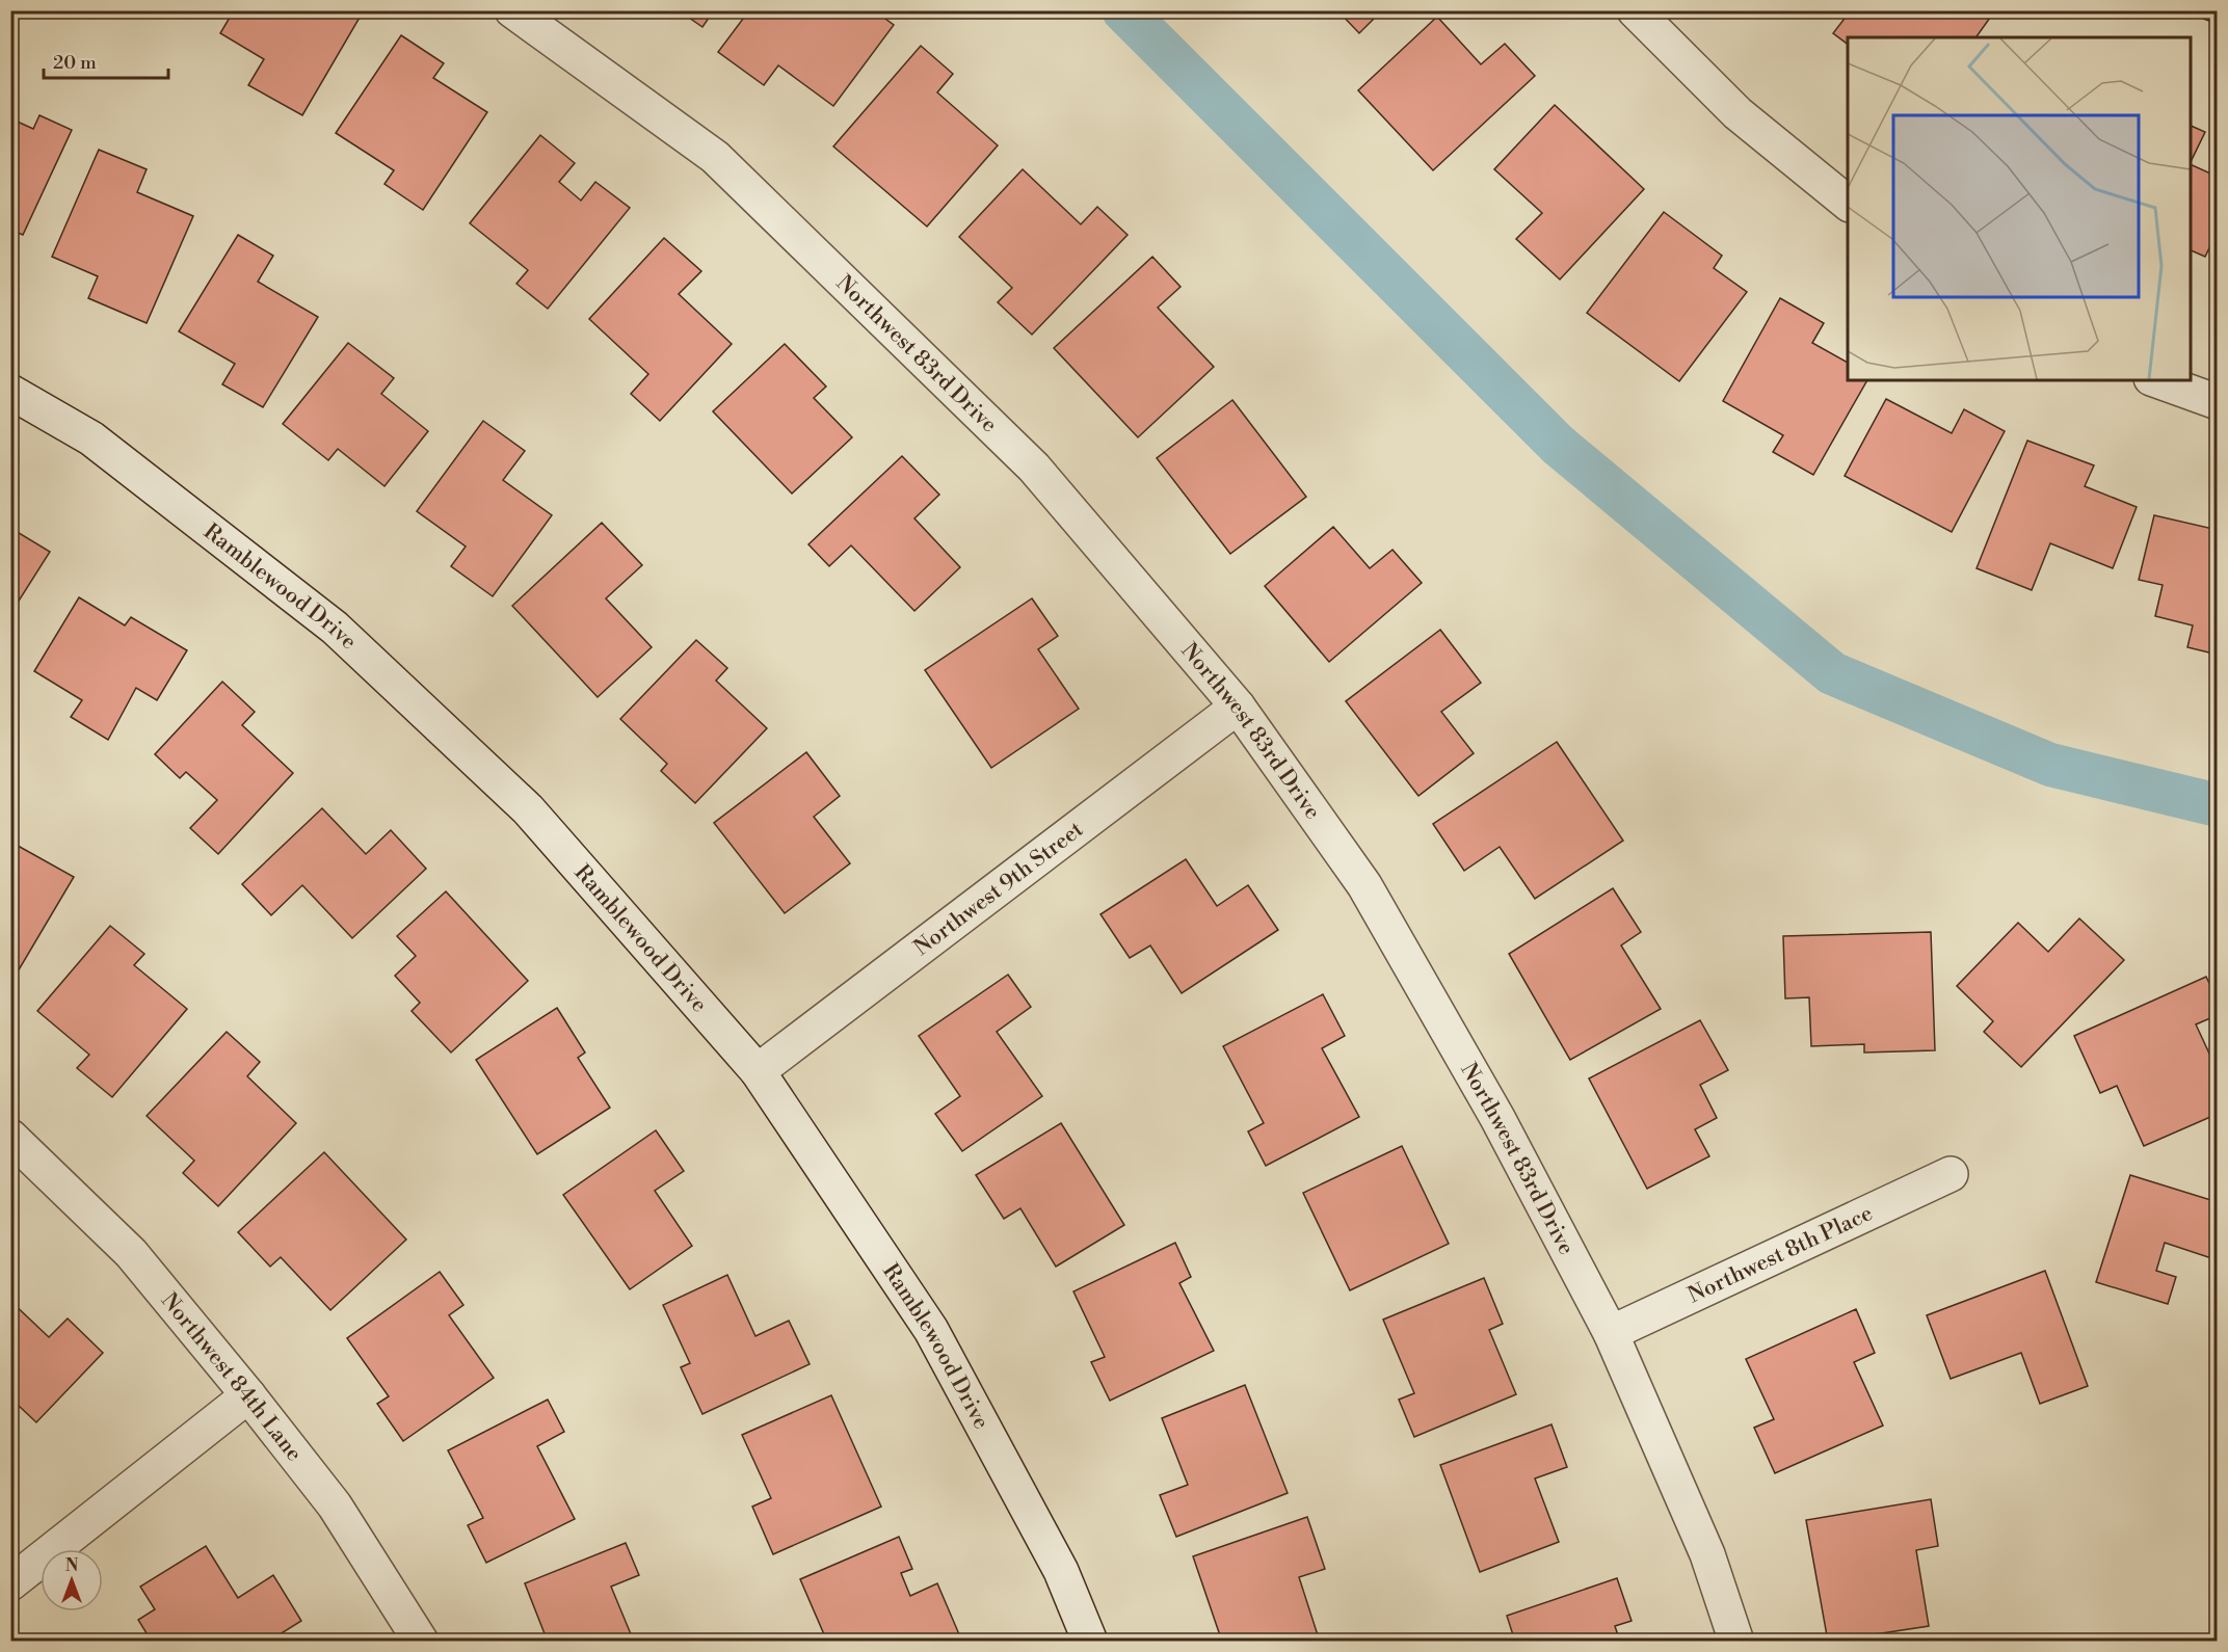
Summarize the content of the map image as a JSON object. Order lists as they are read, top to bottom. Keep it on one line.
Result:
{"streets":{"street":["Northwest 83rd Drive","Ramblewood Drive","Northwest 9th Street","Northwest 8th Place","Northwest 84th Lane"]},"crossings":[["Northwest 83rd Drive","Northwest 9th Street"],["Northwest 83rd Drive","Northwest 8th Place"],["Ramblewood Drive","Northwest 9th Street"]],"scale_bar":"20 m","north":"top"}
